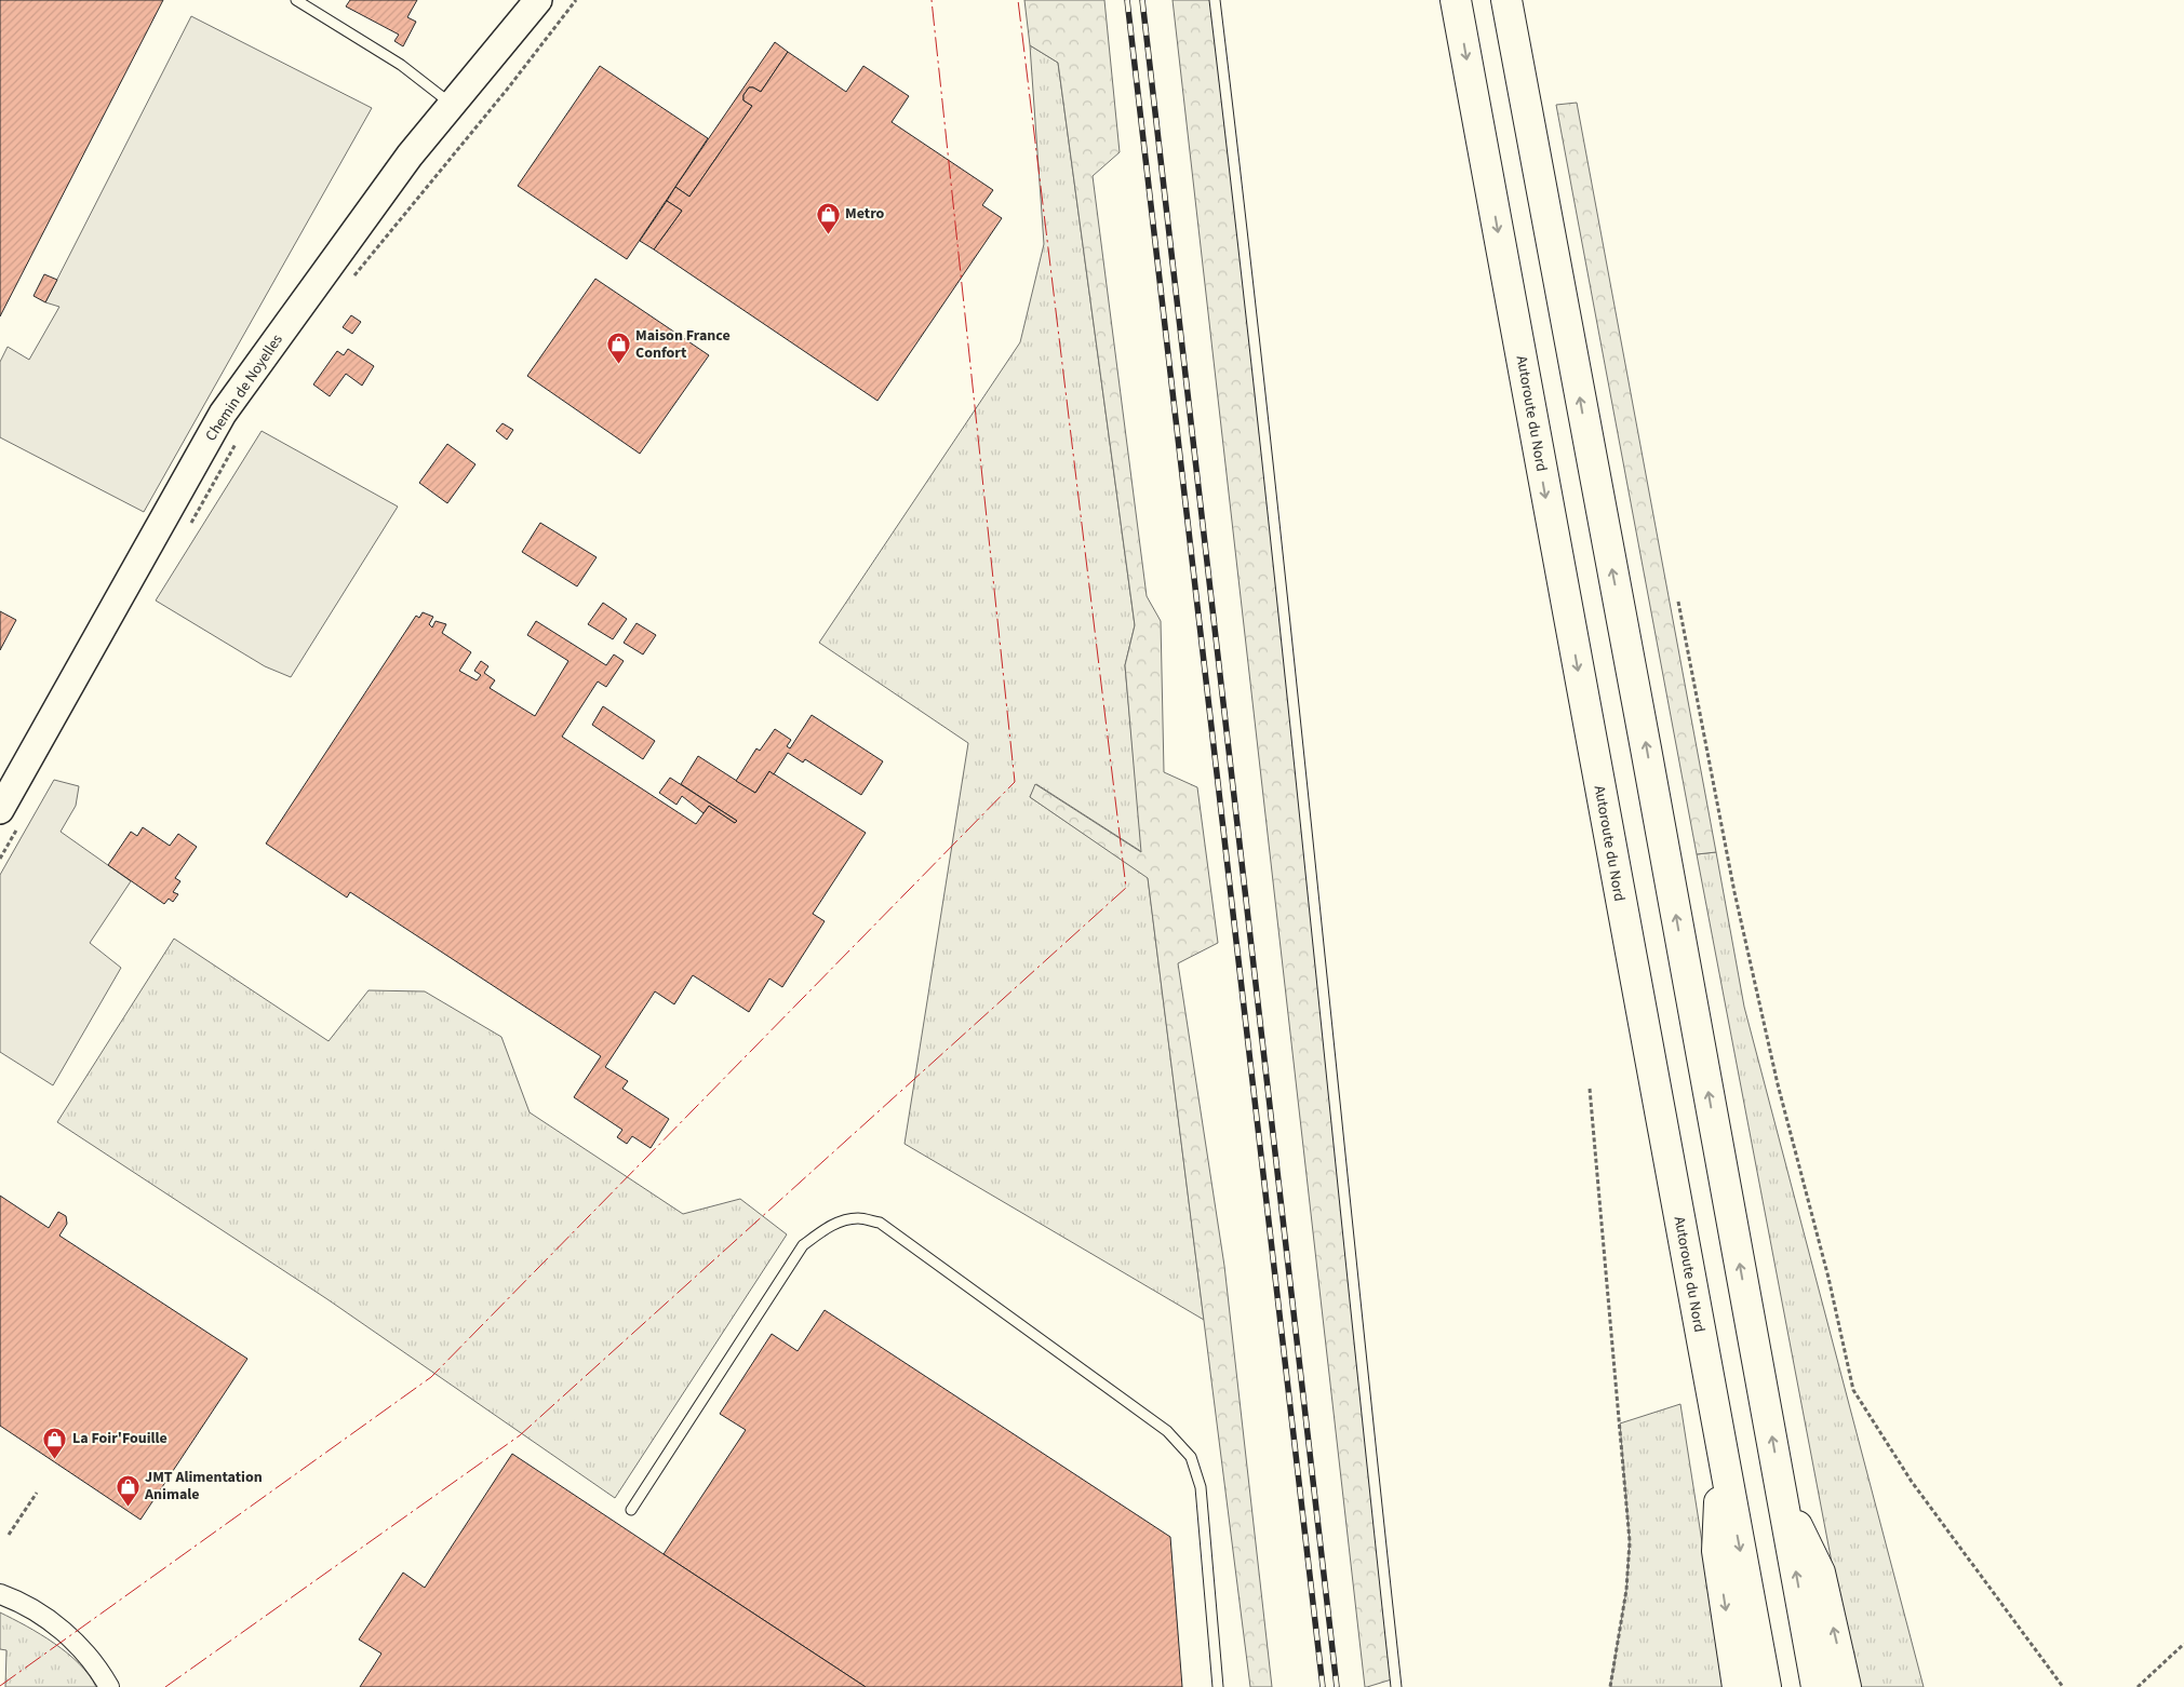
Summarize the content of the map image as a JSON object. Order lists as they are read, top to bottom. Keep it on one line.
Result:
{"streets":{"highway":["Autoroute du Nord"],"street":["Chemin de Noyelles"]},"places":{"shop":["Metro","Maison France Confort","La Foir'Fouille","JMT Alimentation Animale"]}}
